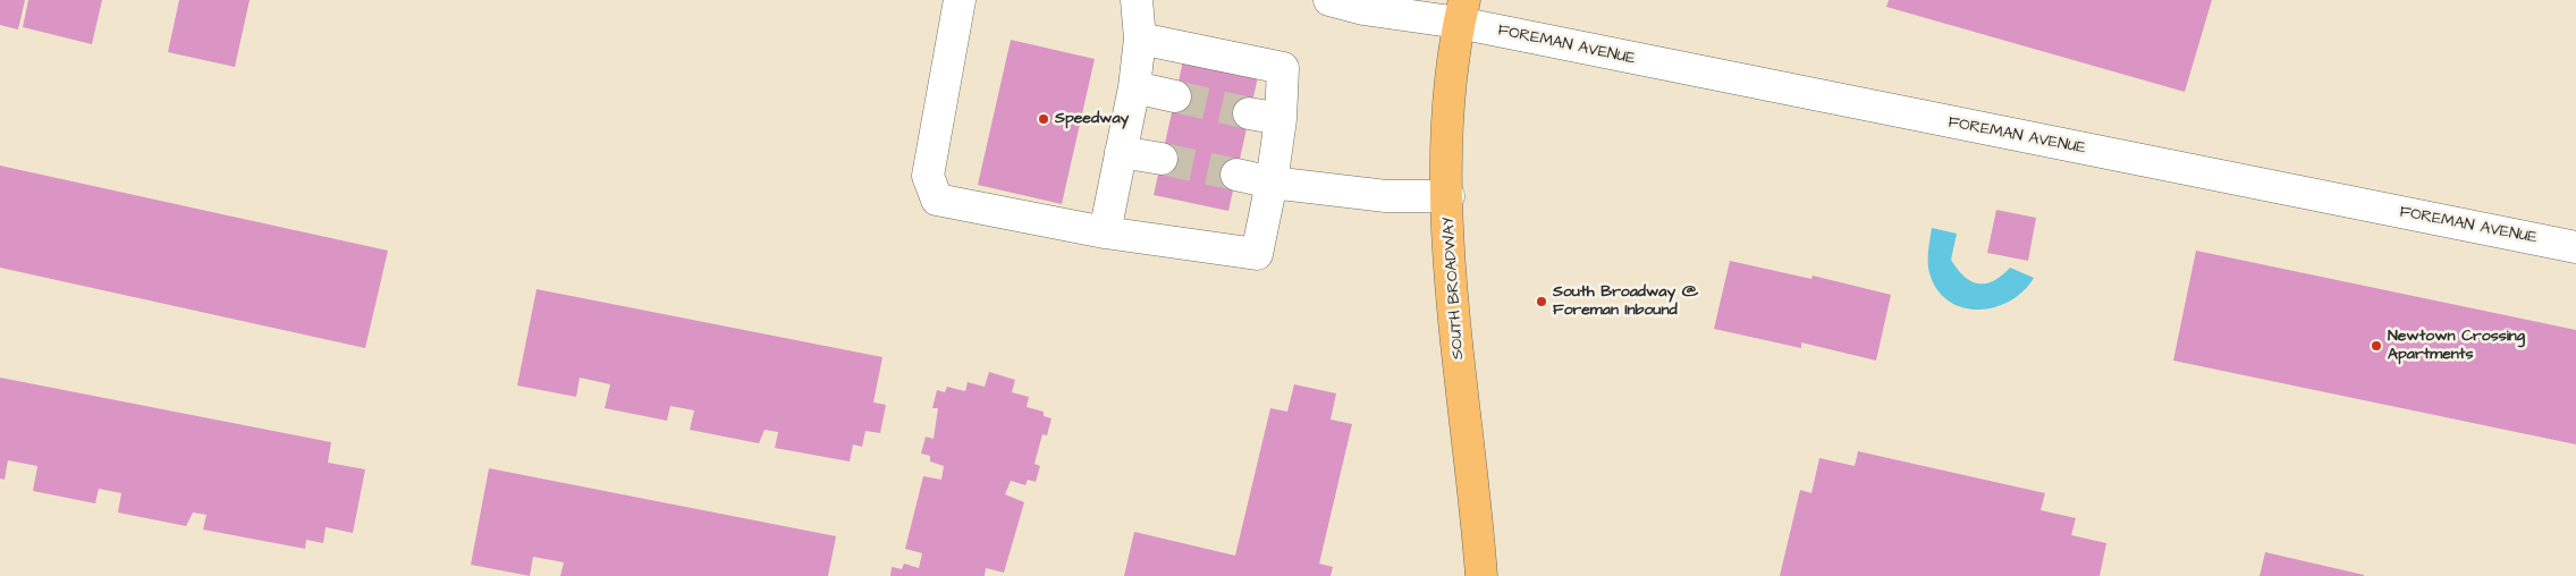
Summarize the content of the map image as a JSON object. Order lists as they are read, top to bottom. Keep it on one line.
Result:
{"streets":{"main road":["SOUTH BROADWAY"],"street":["FOREMAN AVENUE"]},"crossings":[["FOREMAN AVENUE","SOUTH BROADWAY"]],"places":["Speedway","South Broadway @ Foreman Inbound","Newtown Crossing Apartments"]}
